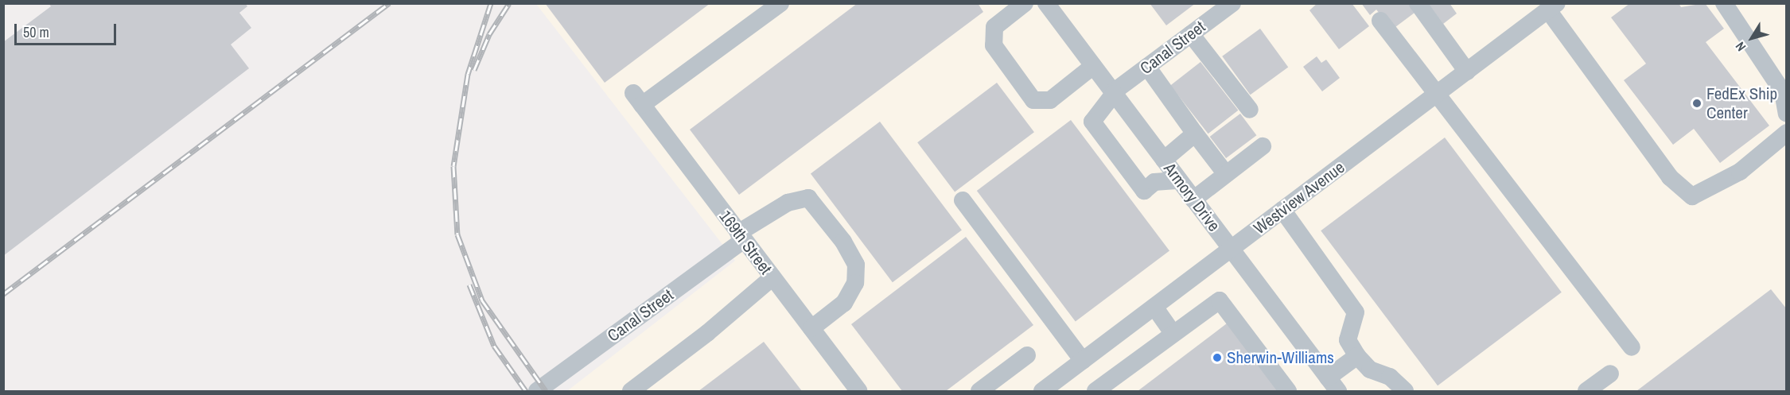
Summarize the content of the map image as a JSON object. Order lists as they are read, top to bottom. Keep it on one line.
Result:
{"streets":{"street":["Canal Street","Armory Drive","Westview Avenue","169th Street"]},"crossings":[["Canal Street","Armory Drive"],["Canal Street","169th Street"],["Armory Drive","Westview Avenue"]],"places":["FedEx Ship Center","Sherwin-Williams"],"scale_bar":"50 m","north":"bottom left"}
